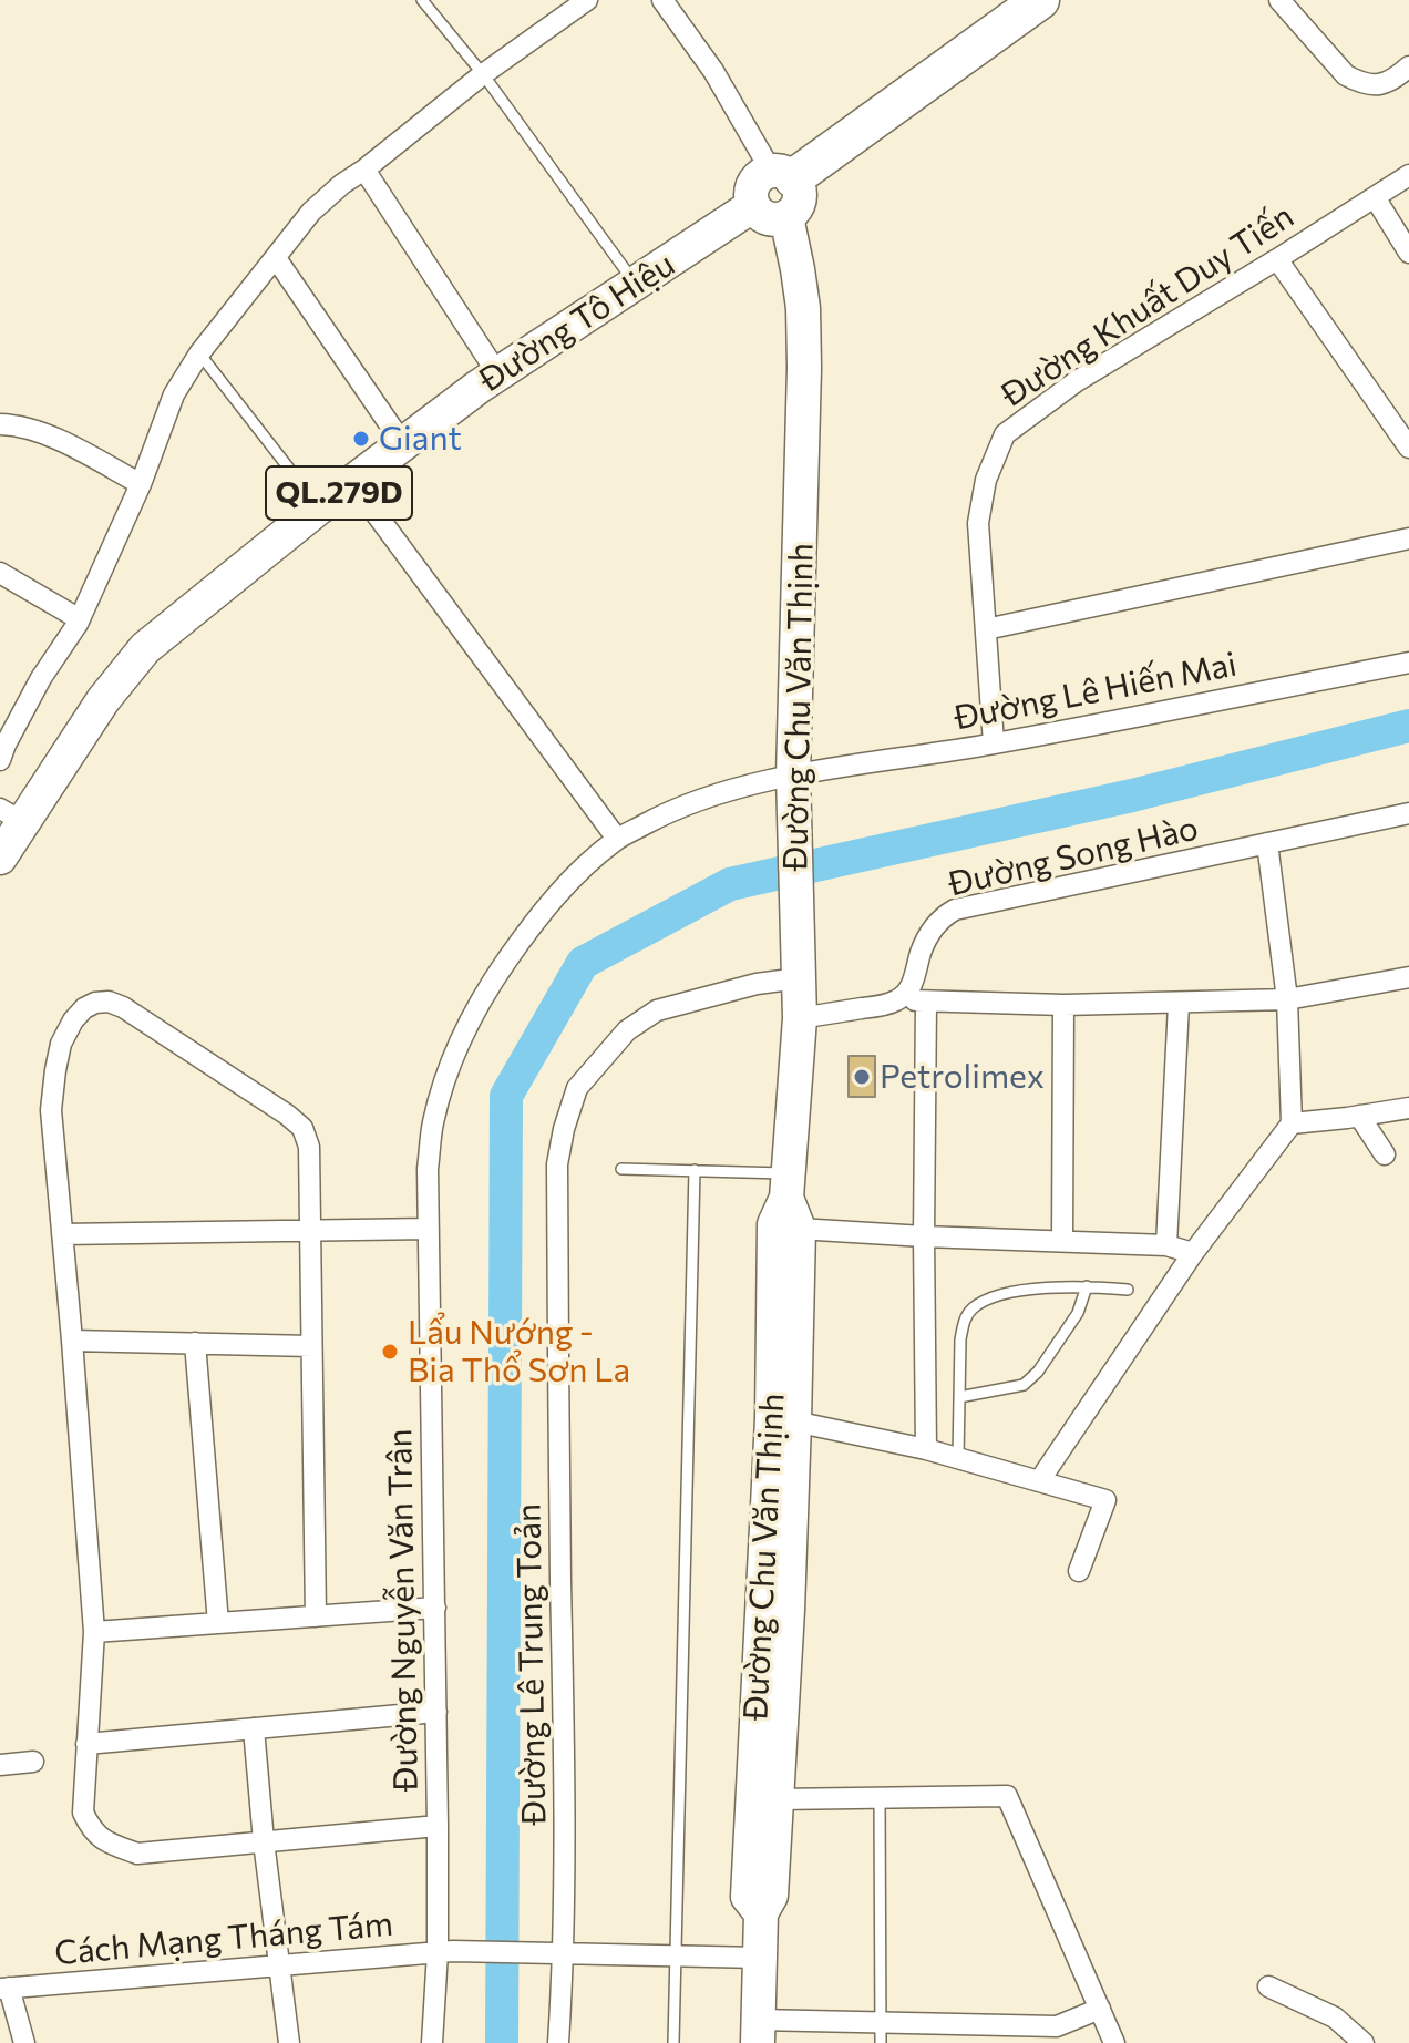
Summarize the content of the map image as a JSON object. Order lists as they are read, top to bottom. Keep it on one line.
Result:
{"streets":{"main road":["Đường Tô Hiệu","QL.279D","Đường Chu Văn Thịnh"],"street":["Đường Khuất Duy Tiến","Đường Lê Hiến Mai","Đường Song Hào","Đường Nguyễn Văn Trân","Đường Lê Trung Toản","Cách Mạng Tháng Tám"]},"crossings":[["Đường Khuất Duy Tiến","Đường Lê Hiến Mai"],["Đường Tô Hiệu","Đường Chu Văn Thịnh"],["Đường Lê Hiến Mai","Đường Chu Văn Thịnh"],["Đường Lê Hiến Mai","Đường Nguyễn Văn Trân"],["Đường Chu Văn Thịnh","Đường Nguyễn Văn Trân"],["Đường Chu Văn Thịnh","Đường Lê Trung Toản"],["Đường Nguyễn Văn Trân","Cách Mạng Tháng Tám"],["Đường Lê Trung Toản","Cách Mạng Tháng Tám"]],"places":["Giant","Petrolimex","Lẩu Nướng - Bia Thổ Sơn La"]}
